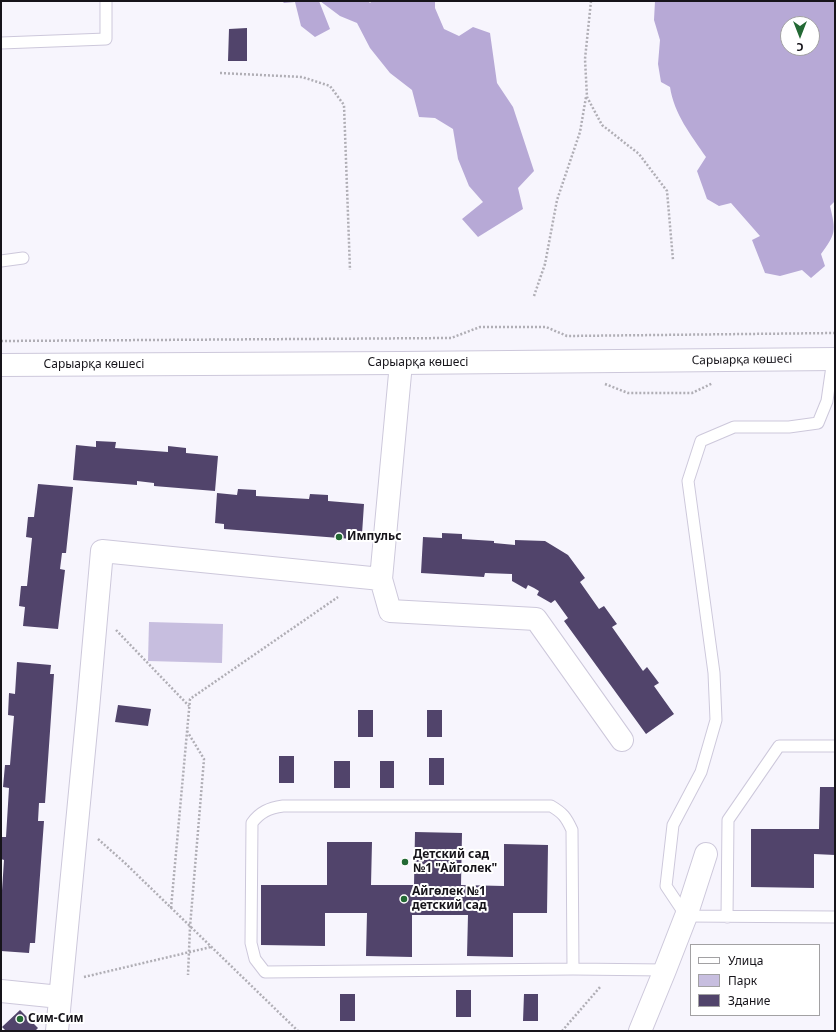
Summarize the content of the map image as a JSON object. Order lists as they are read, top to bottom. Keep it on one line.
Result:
{"streets":{"street":["Сарыарқа көшесі"]},"places":["Импульс","Детский сад №1 \"Айголек\"","Айгөлек №1 детский сад","Сим-Сим"],"legend":["Улица","Парк","Здание"],"north":"bottom"}
